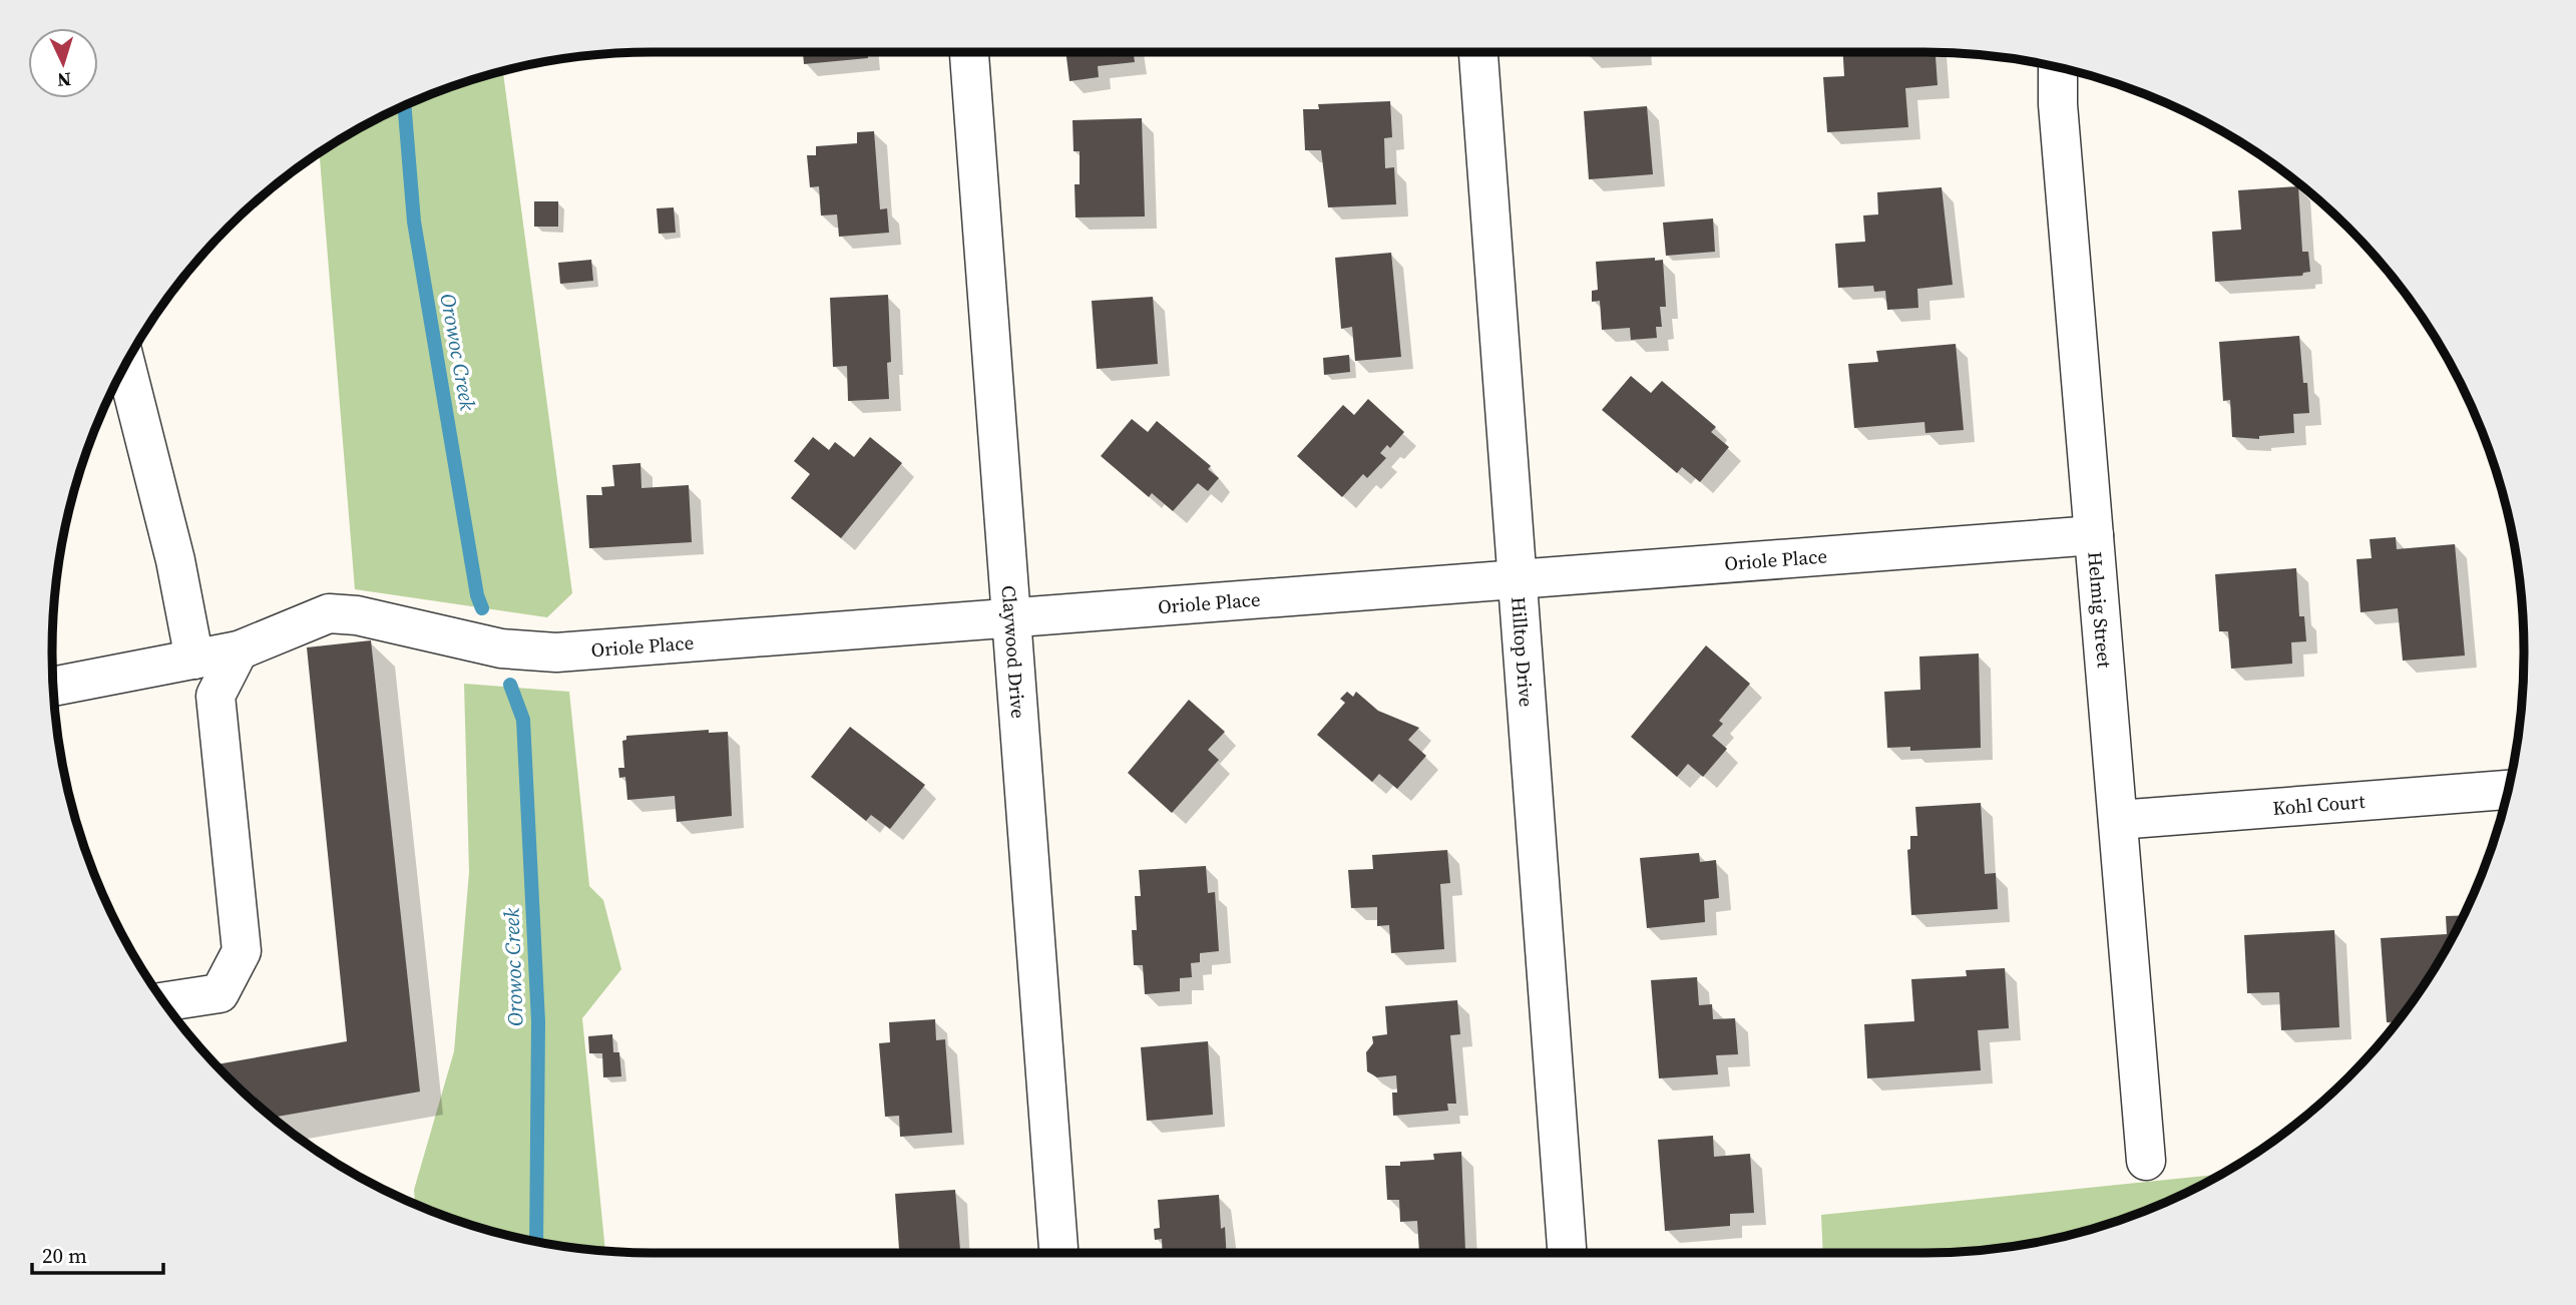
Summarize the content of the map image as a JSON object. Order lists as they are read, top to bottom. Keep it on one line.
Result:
{"streets":{"street":["Oriole Place","Helmig Street","Hilltop Drive","Claywood Drive","Kohl Court"]},"crossings":[["Oriole Place","Helmig Street"],["Oriole Place","Hilltop Drive"],["Oriole Place","Claywood Drive"],["Helmig Street","Kohl Court"]],"water":["Orowoc Creek"],"scale_bar":"20 m","north":"bottom"}
